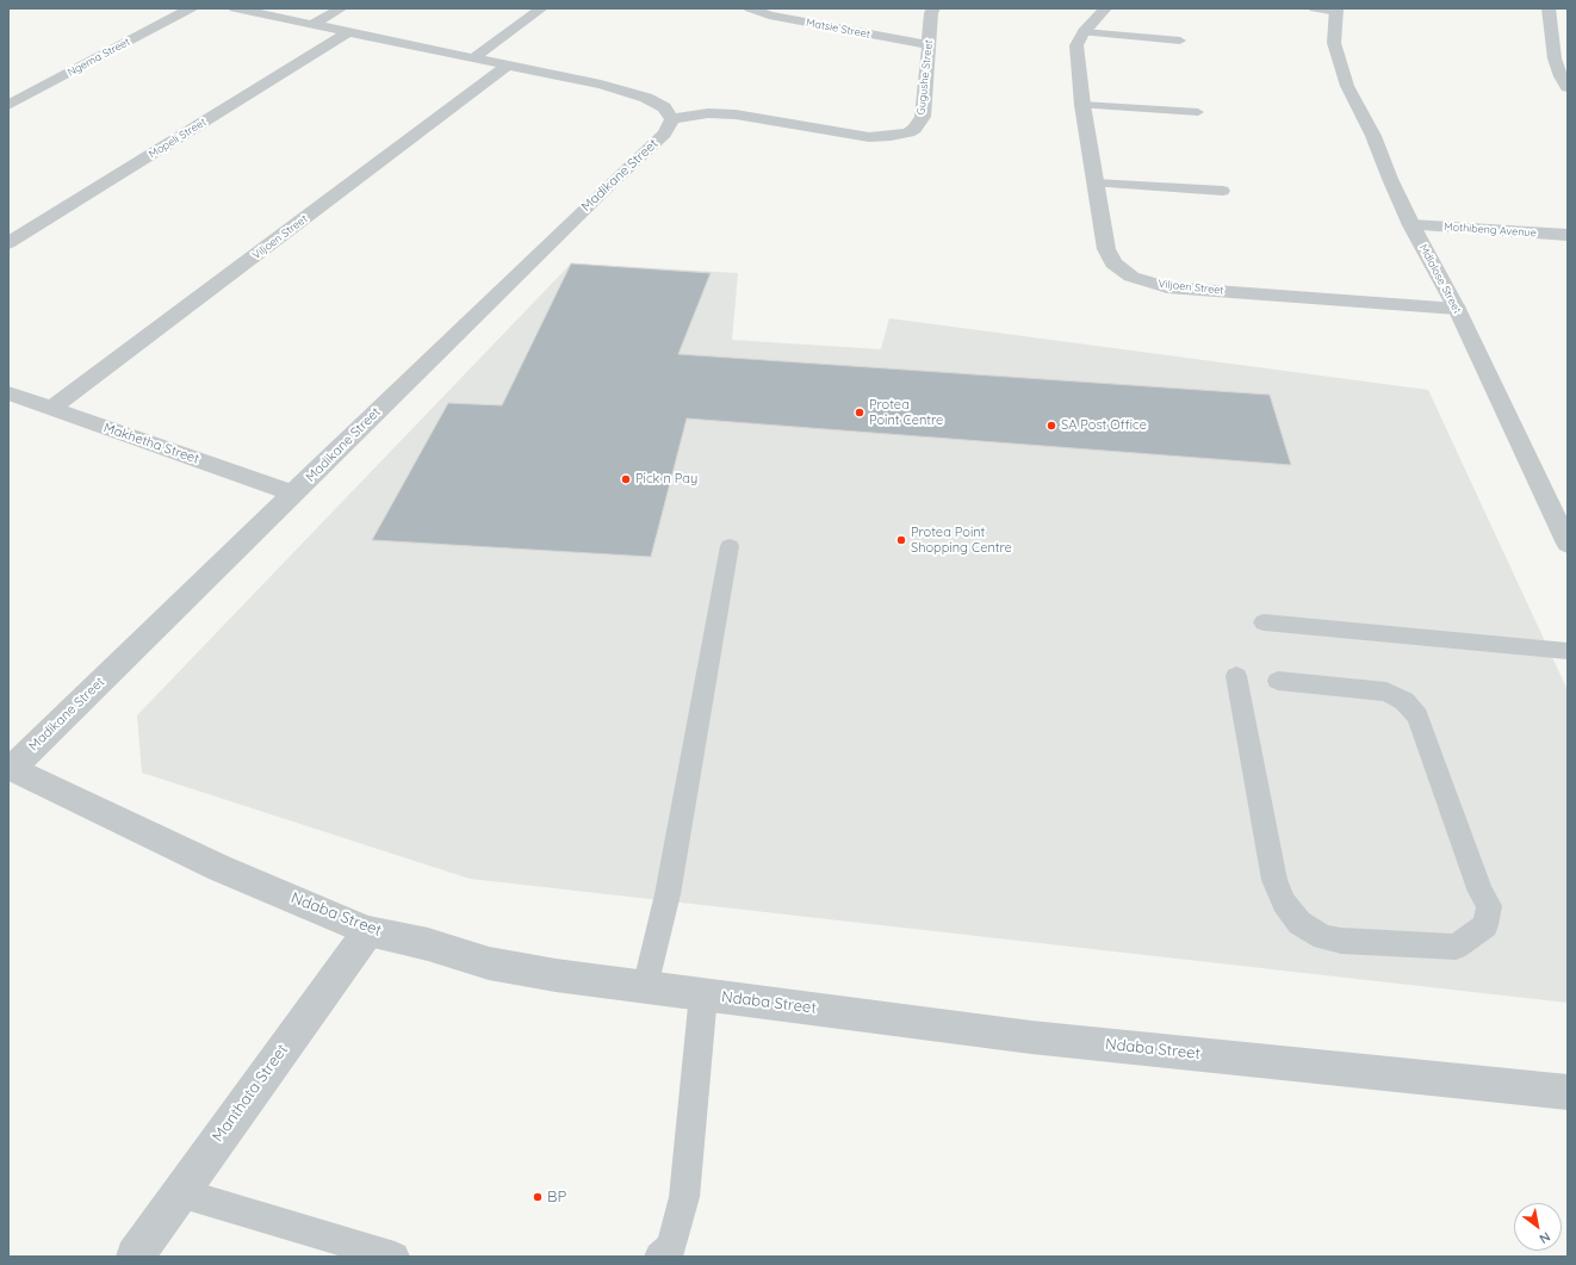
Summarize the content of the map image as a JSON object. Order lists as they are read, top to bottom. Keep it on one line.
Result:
{"streets":{"street":["Matsie Street","Ngema Street","Gugushe Street","Mopeli Street","Madikane Street","Mothibeng Avenue","Viljoen Street","Mdlalose Street","Makhetha Street","Ndaba Street","Manthata Street"]},"crossings":[["Matsie Street","Gugushe Street"],["Gugushe Street","Madikane Street"],["Madikane Street","Makhetha Street"],["Madikane Street","Ndaba Street"],["Mothibeng Avenue","Mdlalose Street"],["Viljoen Street","Mdlalose Street"],["Viljoen Street","Makhetha Street"],["Ndaba Street","Manthata Street"]],"places":["Protea Point Centre","SA Post Office","Pick n Pay","Protea Point Shopping Centre","BP"],"north":"bottom right"}
